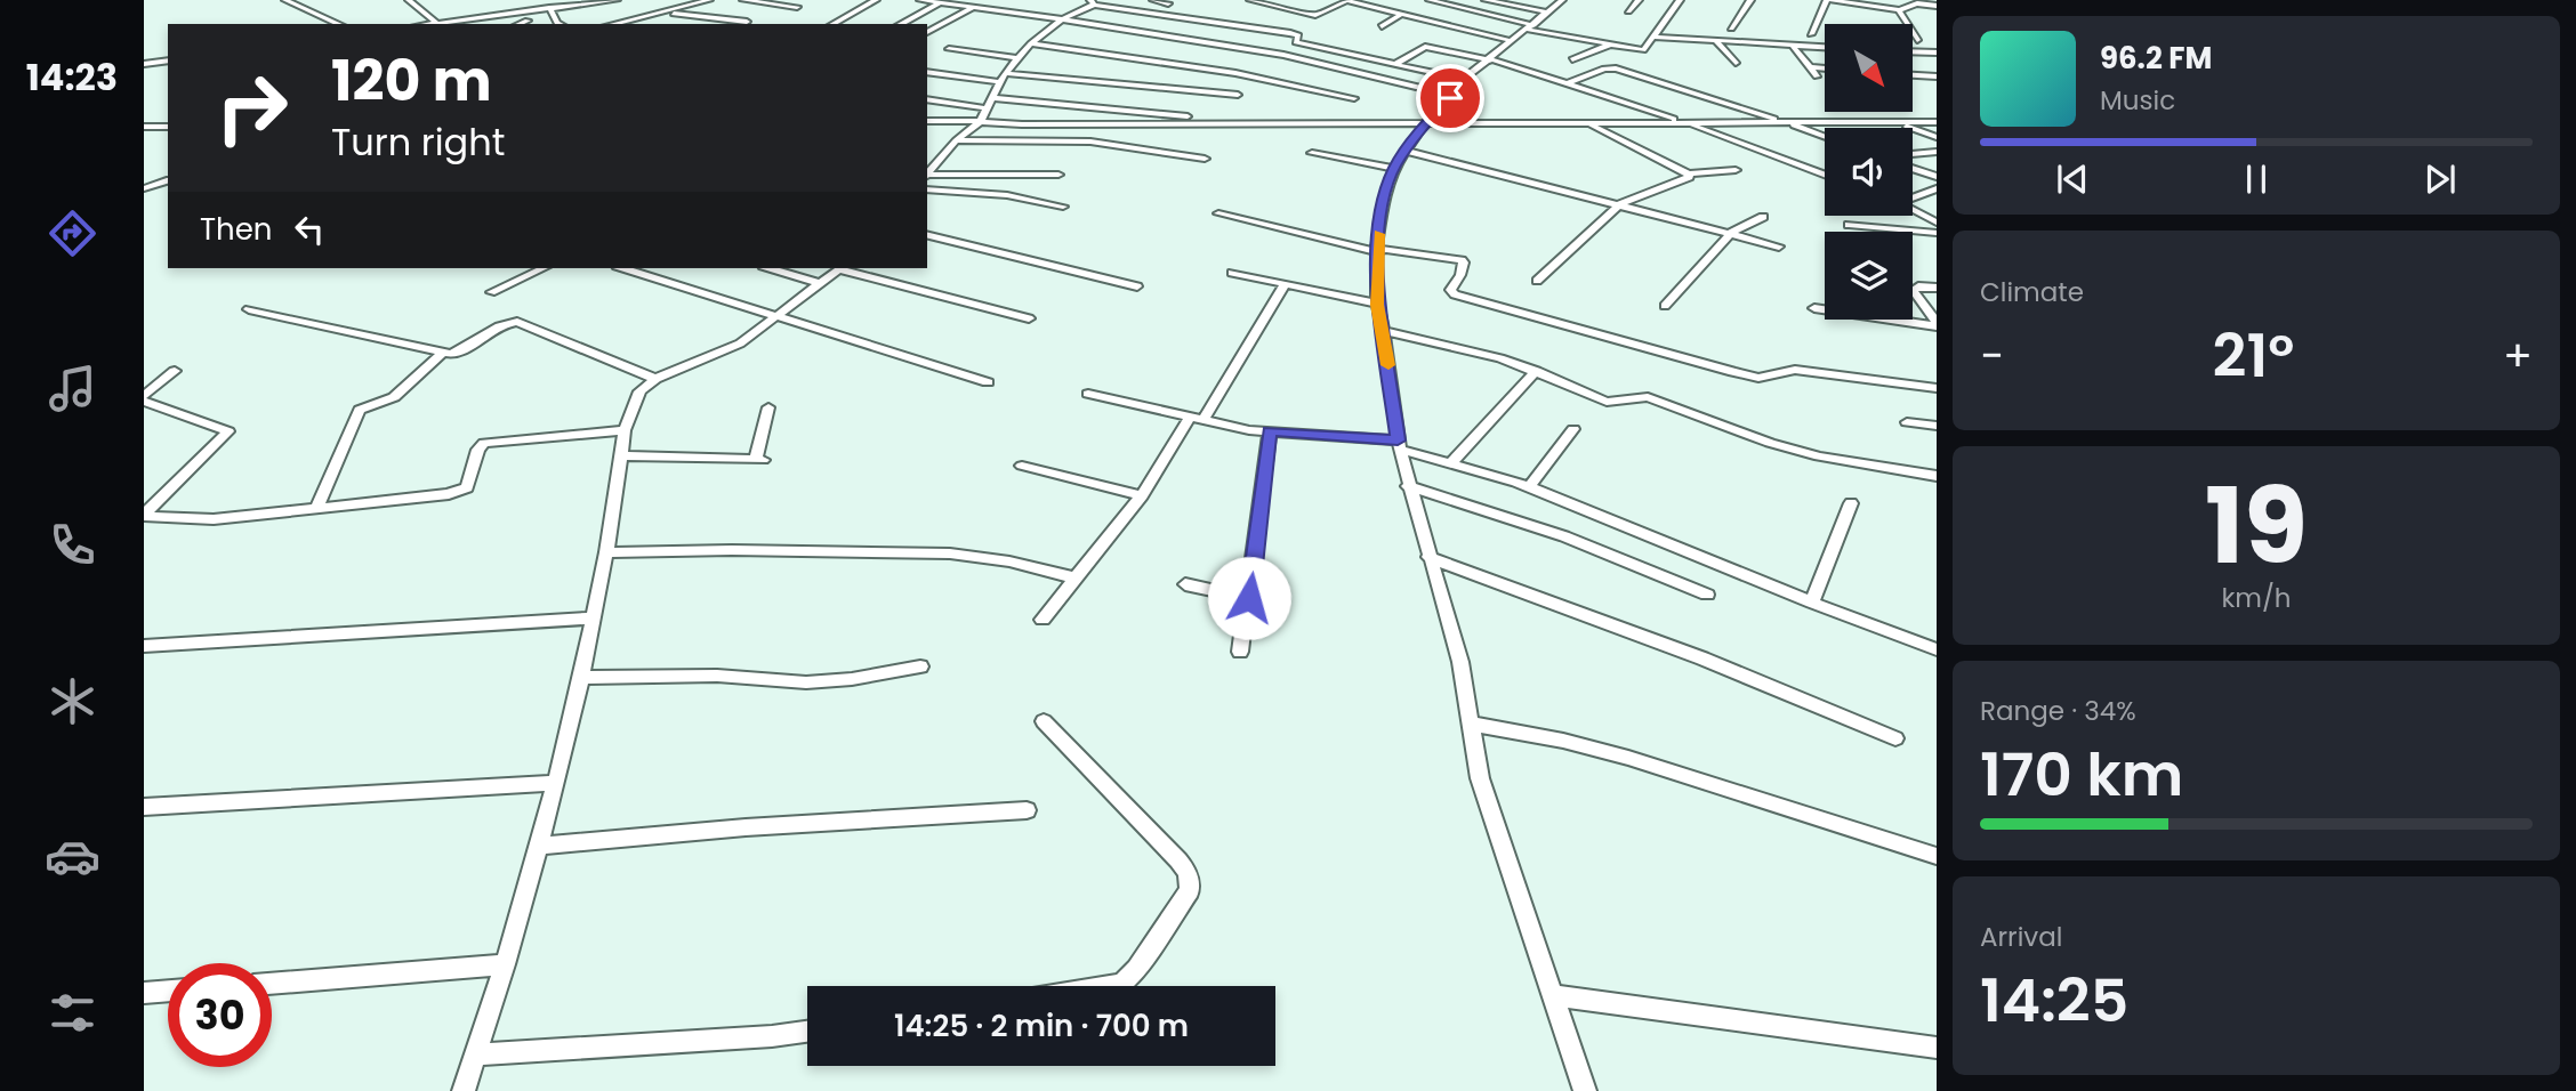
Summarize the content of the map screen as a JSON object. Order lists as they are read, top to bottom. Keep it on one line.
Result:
{"north":"bottom right","page":{"tabs":"14:23","turn":["120 m","Turn right"],"song":["96.2 FM","Music"],"then":"Then","tile":["Climate",["19","km/h"],["Range · 34%","170 km"],["Arrival","14:25"]],"heat":["−","21°","+"],"limit":"30","trip":"14:25 · 2 min · 700 m"}}
